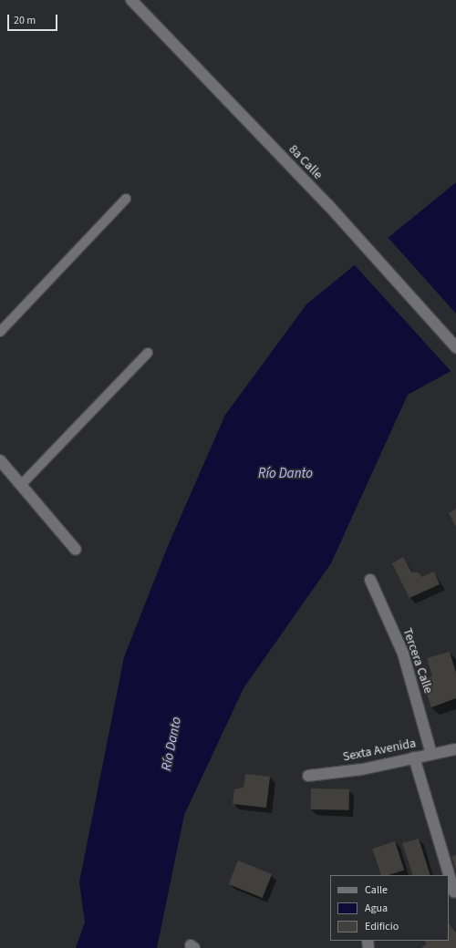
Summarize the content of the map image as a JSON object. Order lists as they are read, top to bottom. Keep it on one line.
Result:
{"streets":{"street":["8a Calle","Tercera Calle","Sexta Avenida"]},"crossings":[["Tercera Calle","Sexta Avenida"]],"water":["Río Danto"],"legend":["Calle","Agua","Edificio"],"scale_bar":"20 m"}
